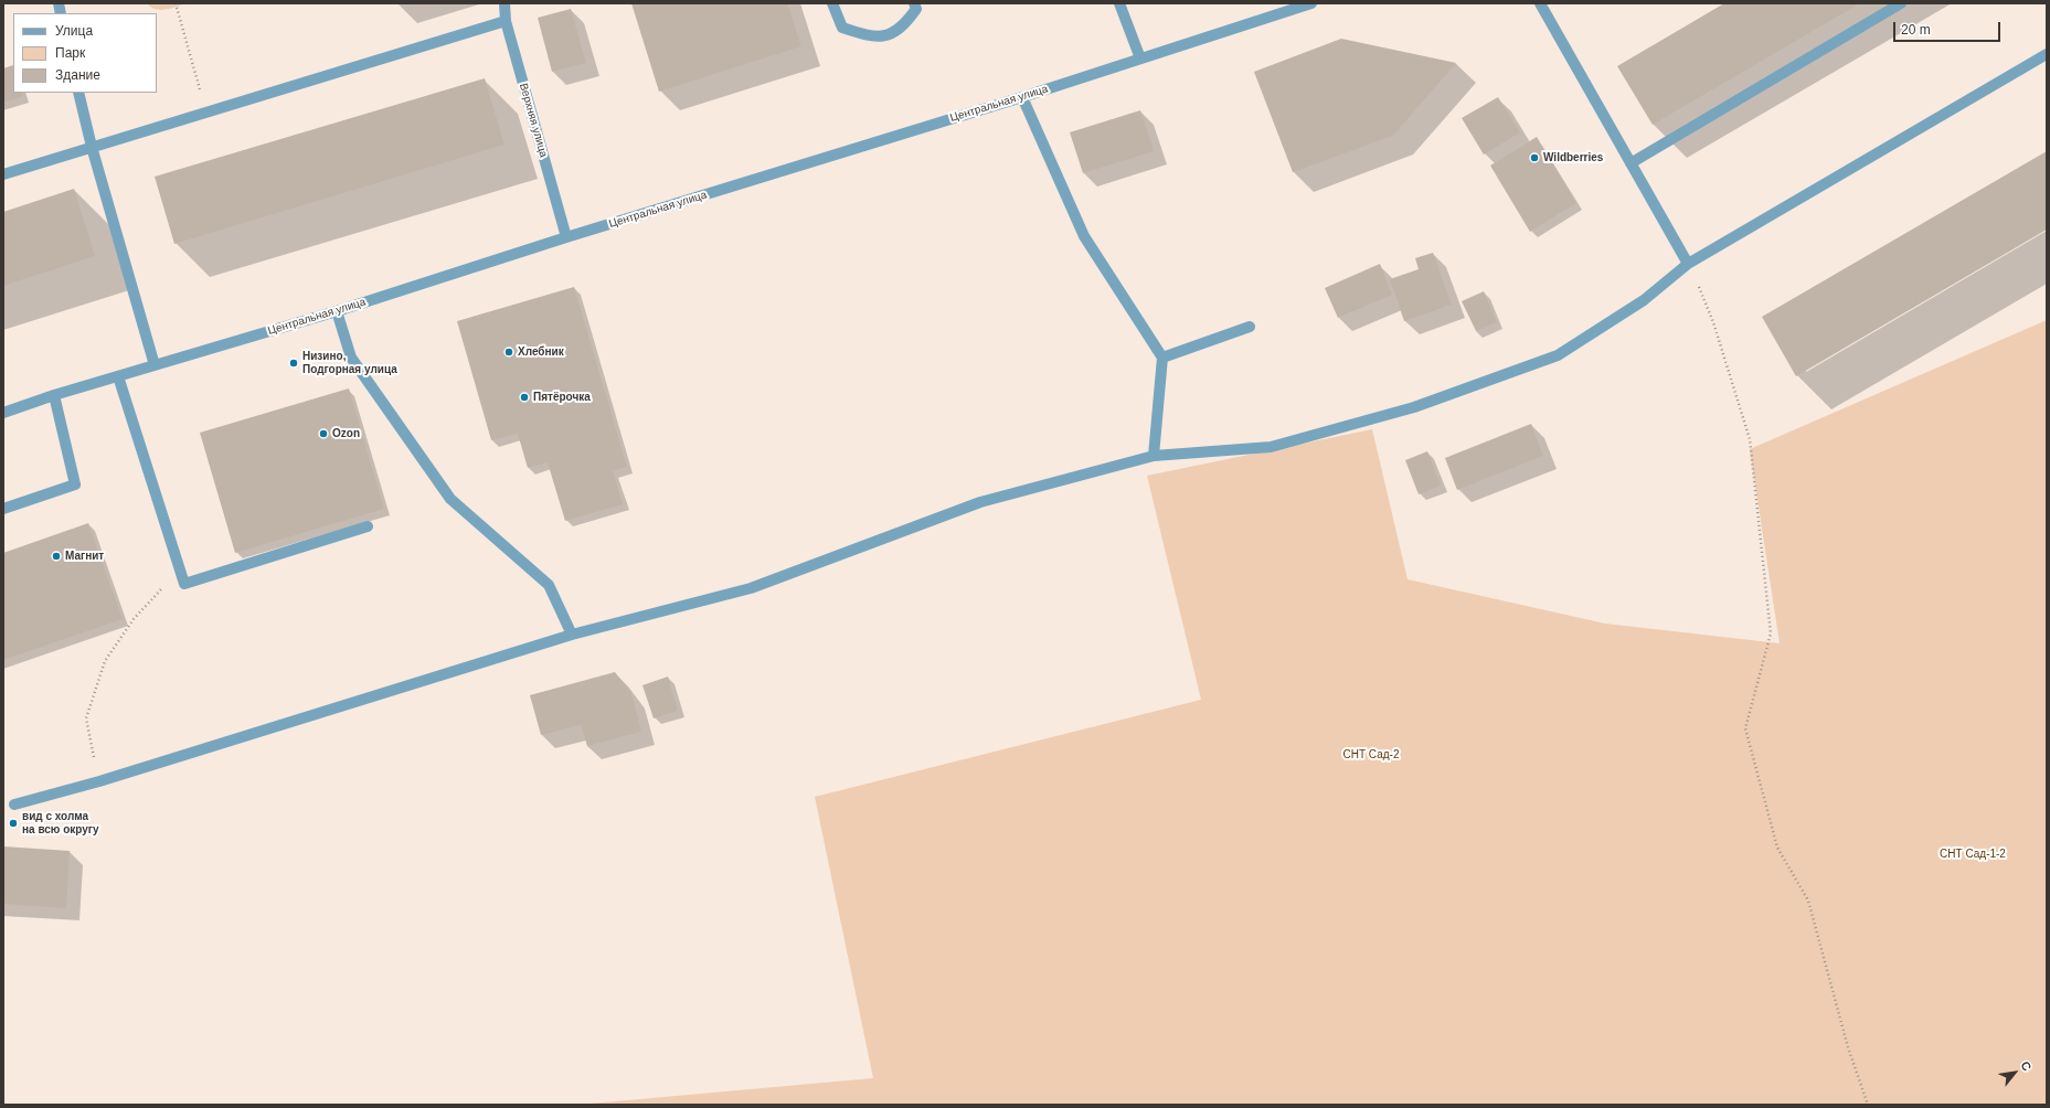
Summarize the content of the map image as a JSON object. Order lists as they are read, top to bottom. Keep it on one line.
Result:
{"streets":{"street":["Центральная улица","Верхняя улица"]},"crossings":[["Центральная улица","Верхняя улица"]],"parks":["СНТ Сад-2","СНТ Сад-1-2"],"places":["Wildberries","Хлебник","Низино, Подгорная улица","Пятёрочка","Ozon","Магнит","вид с холма на всю округу"],"legend":["Улица","Парк","Здание"],"scale_bar":"20 m","north":"top right"}
